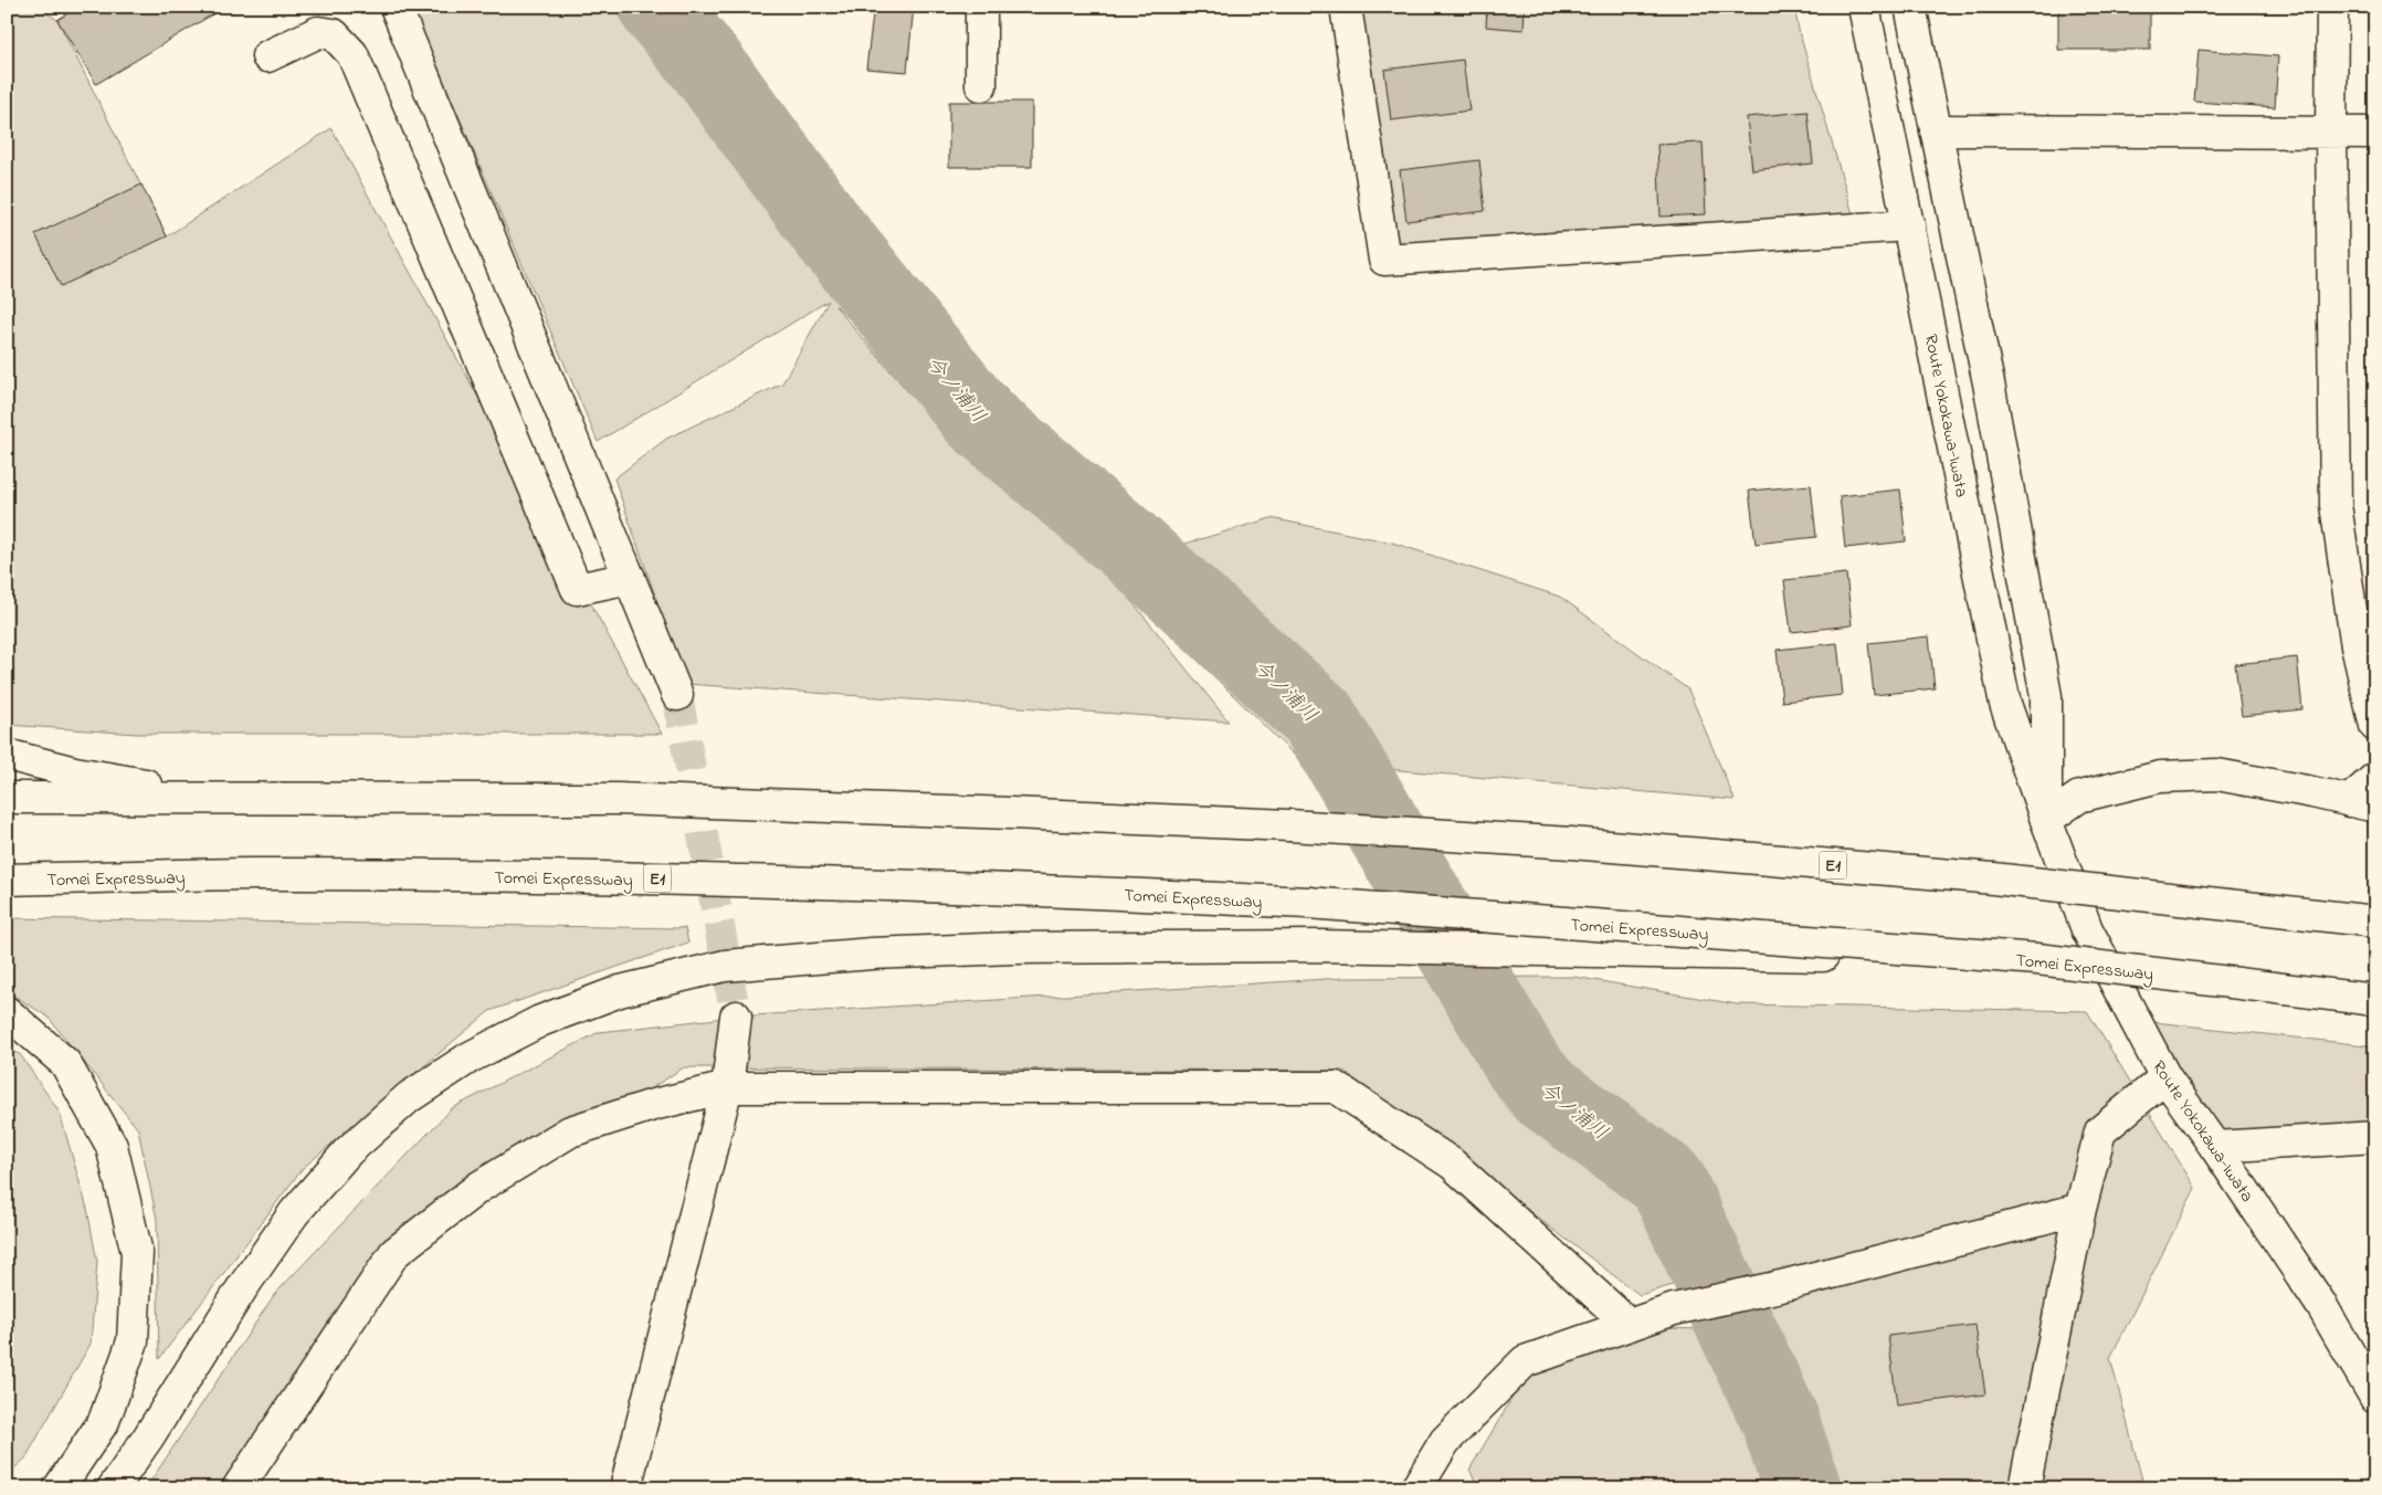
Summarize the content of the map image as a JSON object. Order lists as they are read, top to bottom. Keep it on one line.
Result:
{"streets":{"main road":["Route Yokokawa-Iwata","E1","Tomei Expressway"]},"water":["今ノ浦川"]}
